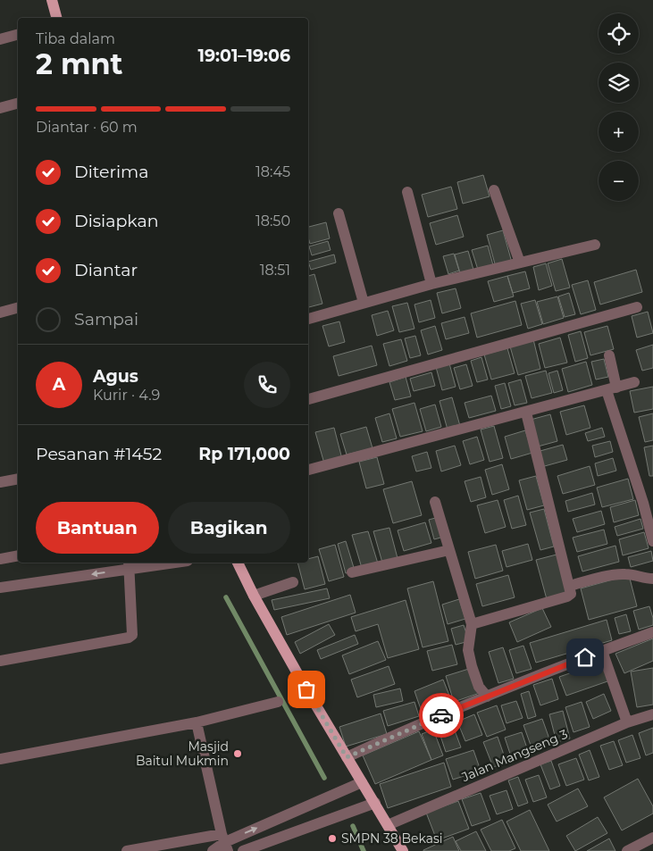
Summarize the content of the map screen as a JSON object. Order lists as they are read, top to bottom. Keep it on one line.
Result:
{"streets":{"street":["Jalan Mangseng 3"]},"places":["Masjid Baitul Mukmin","SMPN 38 Bekasi"],"page":{"map_buttons":["+","−"],"heading":["2 mnt","Tiba dalam","19:01–19:06"],"panel":["Agus","Kurir · 4.9","Pesanan #1452","Rp 171,000"],"bar":"Diantar · 60 m","list":[["Diterima","18:45"],["Disiapkan","18:50"],["Diantar","18:51"],"Sampai"],"round":"A","buttons":["Bantuan","Bagikan"]}}
